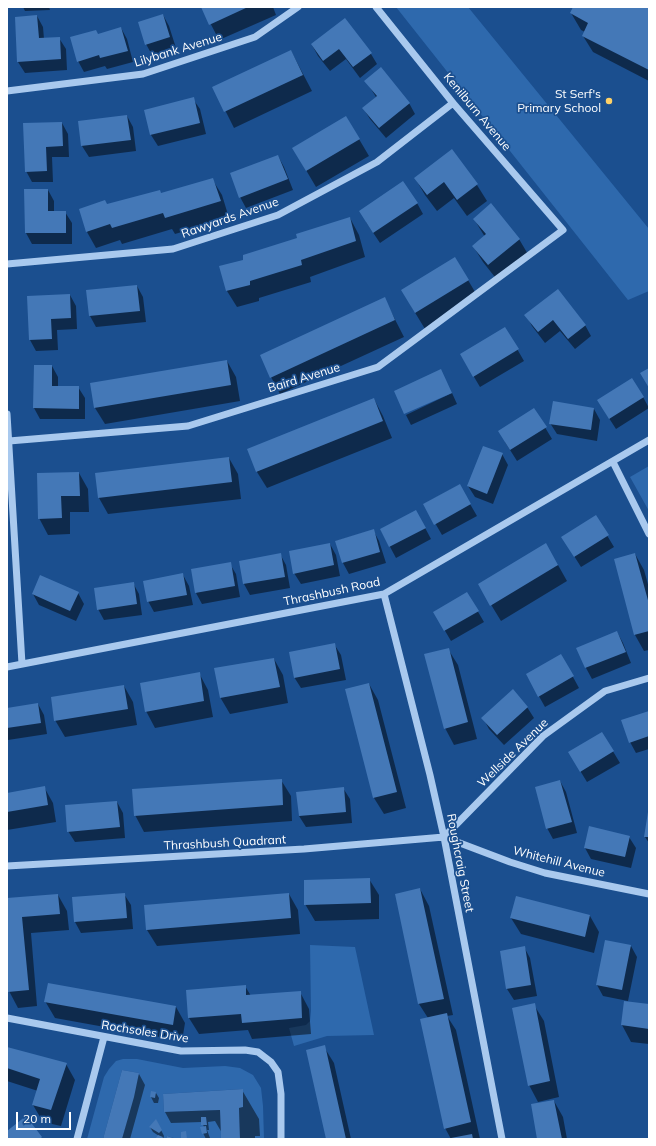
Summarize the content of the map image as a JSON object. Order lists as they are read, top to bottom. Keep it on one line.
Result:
{"streets":{"street":["Lilybank Avenue","Kenilburn Avenue","Rawyards Avenue","Baird Avenue","Thrashbush Road","Wellside Avenue","Thrashbush Quadrant","Whitehill Avenue","Roughcraig Street","Rochsoles Drive"]},"crossings":[["Kenilburn Avenue","Rawyards Avenue"],["Kenilburn Avenue","Baird Avenue"],["Thrashbush Road","Roughcraig Street"],["Wellside Avenue","Thrashbush Quadrant"],["Wellside Avenue","Whitehill Avenue"],["Wellside Avenue","Roughcraig Street"],["Thrashbush Quadrant","Whitehill Avenue"],["Thrashbush Quadrant","Roughcraig Street"],["Whitehill Avenue","Roughcraig Street"]],"places":["St Serf's Primary School"],"scale_bar":"20 m"}
